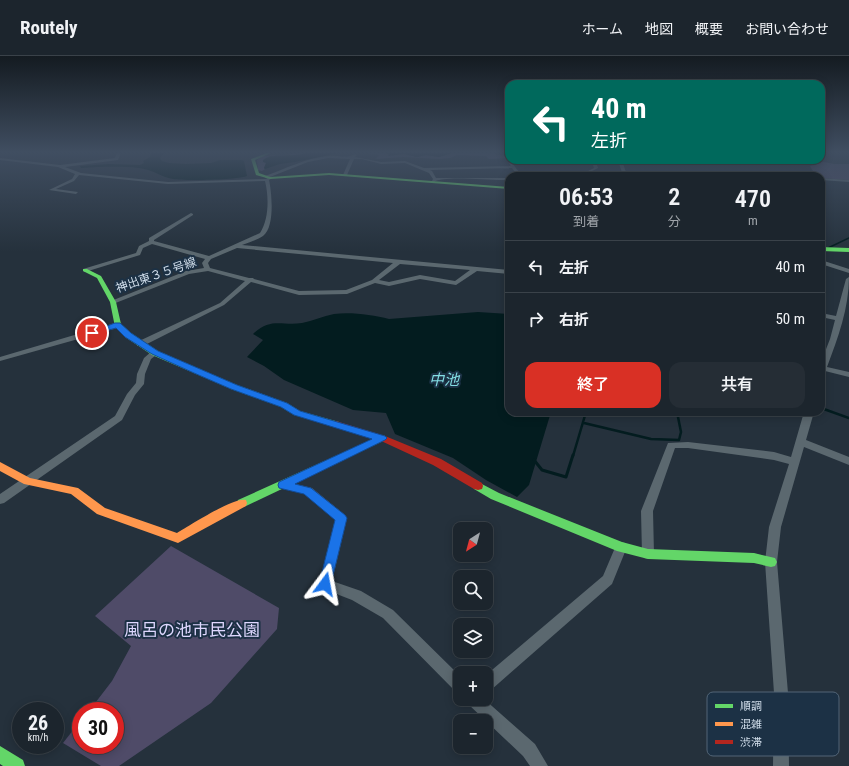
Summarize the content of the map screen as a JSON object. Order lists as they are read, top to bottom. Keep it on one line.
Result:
{"streets":{"street":["神出東３５号線"]},"water":["中池"],"parks":["風呂の池市民公園"],"legend":["順調","混雑","渋滞"],"north":"bottom left","page":{"header":"Routely","nav":["ホーム","地図","概要","お問い合わせ"],"turn":["40 m","左折"],"eta":["06:53","到着","2","分","470","m"],"list":[{"name":"左折","value":"40 m"},{"name":"右折","value":"50 m"}],"buttons":["終了","共有"],"map_buttons":["+","−"],"speed":"26 km/h","limit":"30"}}
